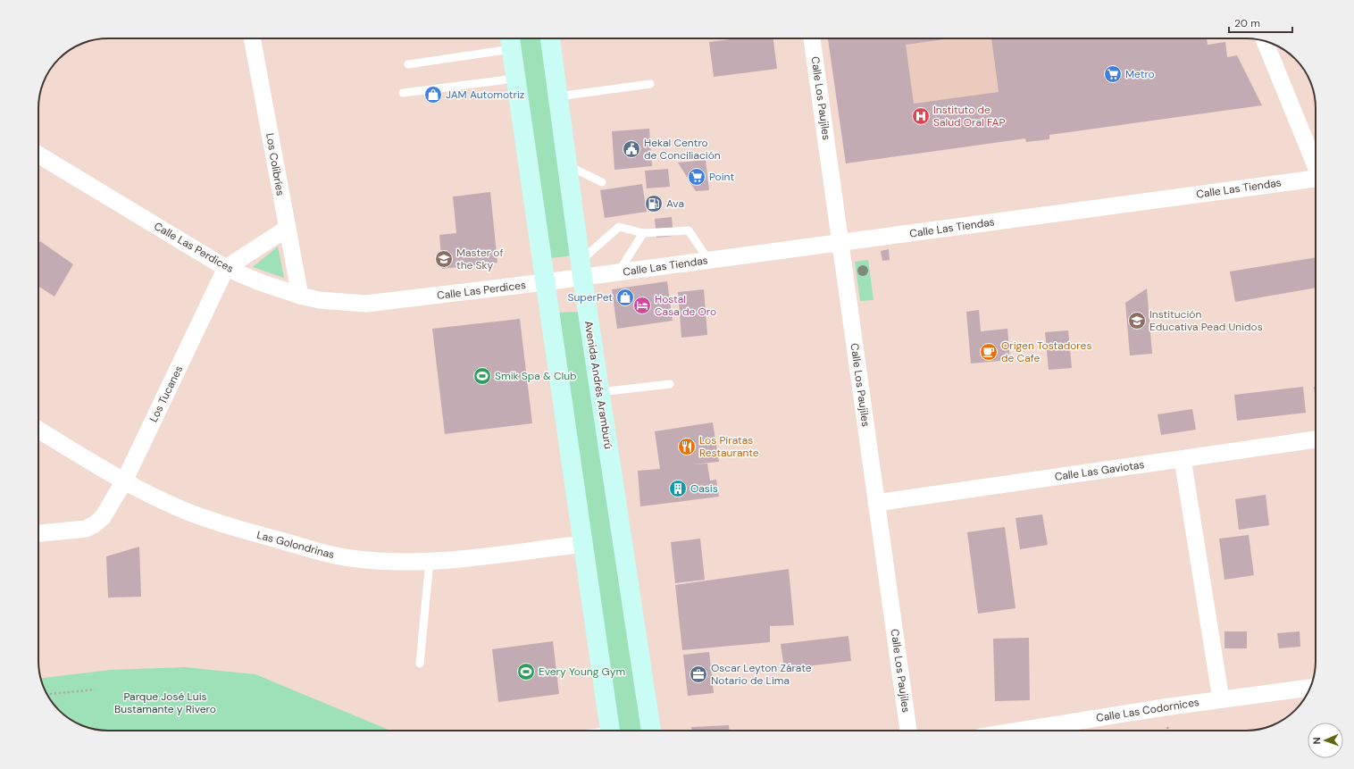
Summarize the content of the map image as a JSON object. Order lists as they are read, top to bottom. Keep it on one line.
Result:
{"streets":{"main road":["Avenida Andrés Aramburú"],"street":["Calle Los Paujiles","Los Colibríes","Calle Las Tiendas","Calle Las Perdices","Los Tucanes","Calle Las Gaviotas","Las Golondrinas","Calle Las Codornices"]},"crossings":[["Calle Los Paujiles","Calle Las Tiendas"],["Calle Los Paujiles","Calle Las Gaviotas"],["Los Colibríes","Calle Las Perdices"],["Calle Las Tiendas","Calle Las Perdices"],["Calle Las Tiendas","Avenida Andrés Aramburú"],["Calle Las Perdices","Avenida Andrés Aramburú"],["Calle Las Perdices","Los Tucanes"],["Los Tucanes","Las Golondrinas"]],"parks":["Parque José Luis Bustamante y Rivero"],"places":{"supermarket":["Metro","Point"],"shop":["JAM Automotriz","SuperPet"],"hospital":["Instituto de Salud Oral FAP"],"public building":["Hekal Centro de Conciliación"],"fuel station":["Ava"],"school or university":["Master of the Sky","Institución Educativa Pead Unidos"],"hotel":["Hostal Casa de Oro"],"cafe":["Origen Tostadores de Cafe"],"sports":["Smik Spa & Club","Every Young Gym"],"restaurant":["Los Piratas Restaurante"],"building":["Oasis"],"office":["Oscar Leyton Zárate Notario de Lima"]},"scale_bar":"20 m","north":"left"}
